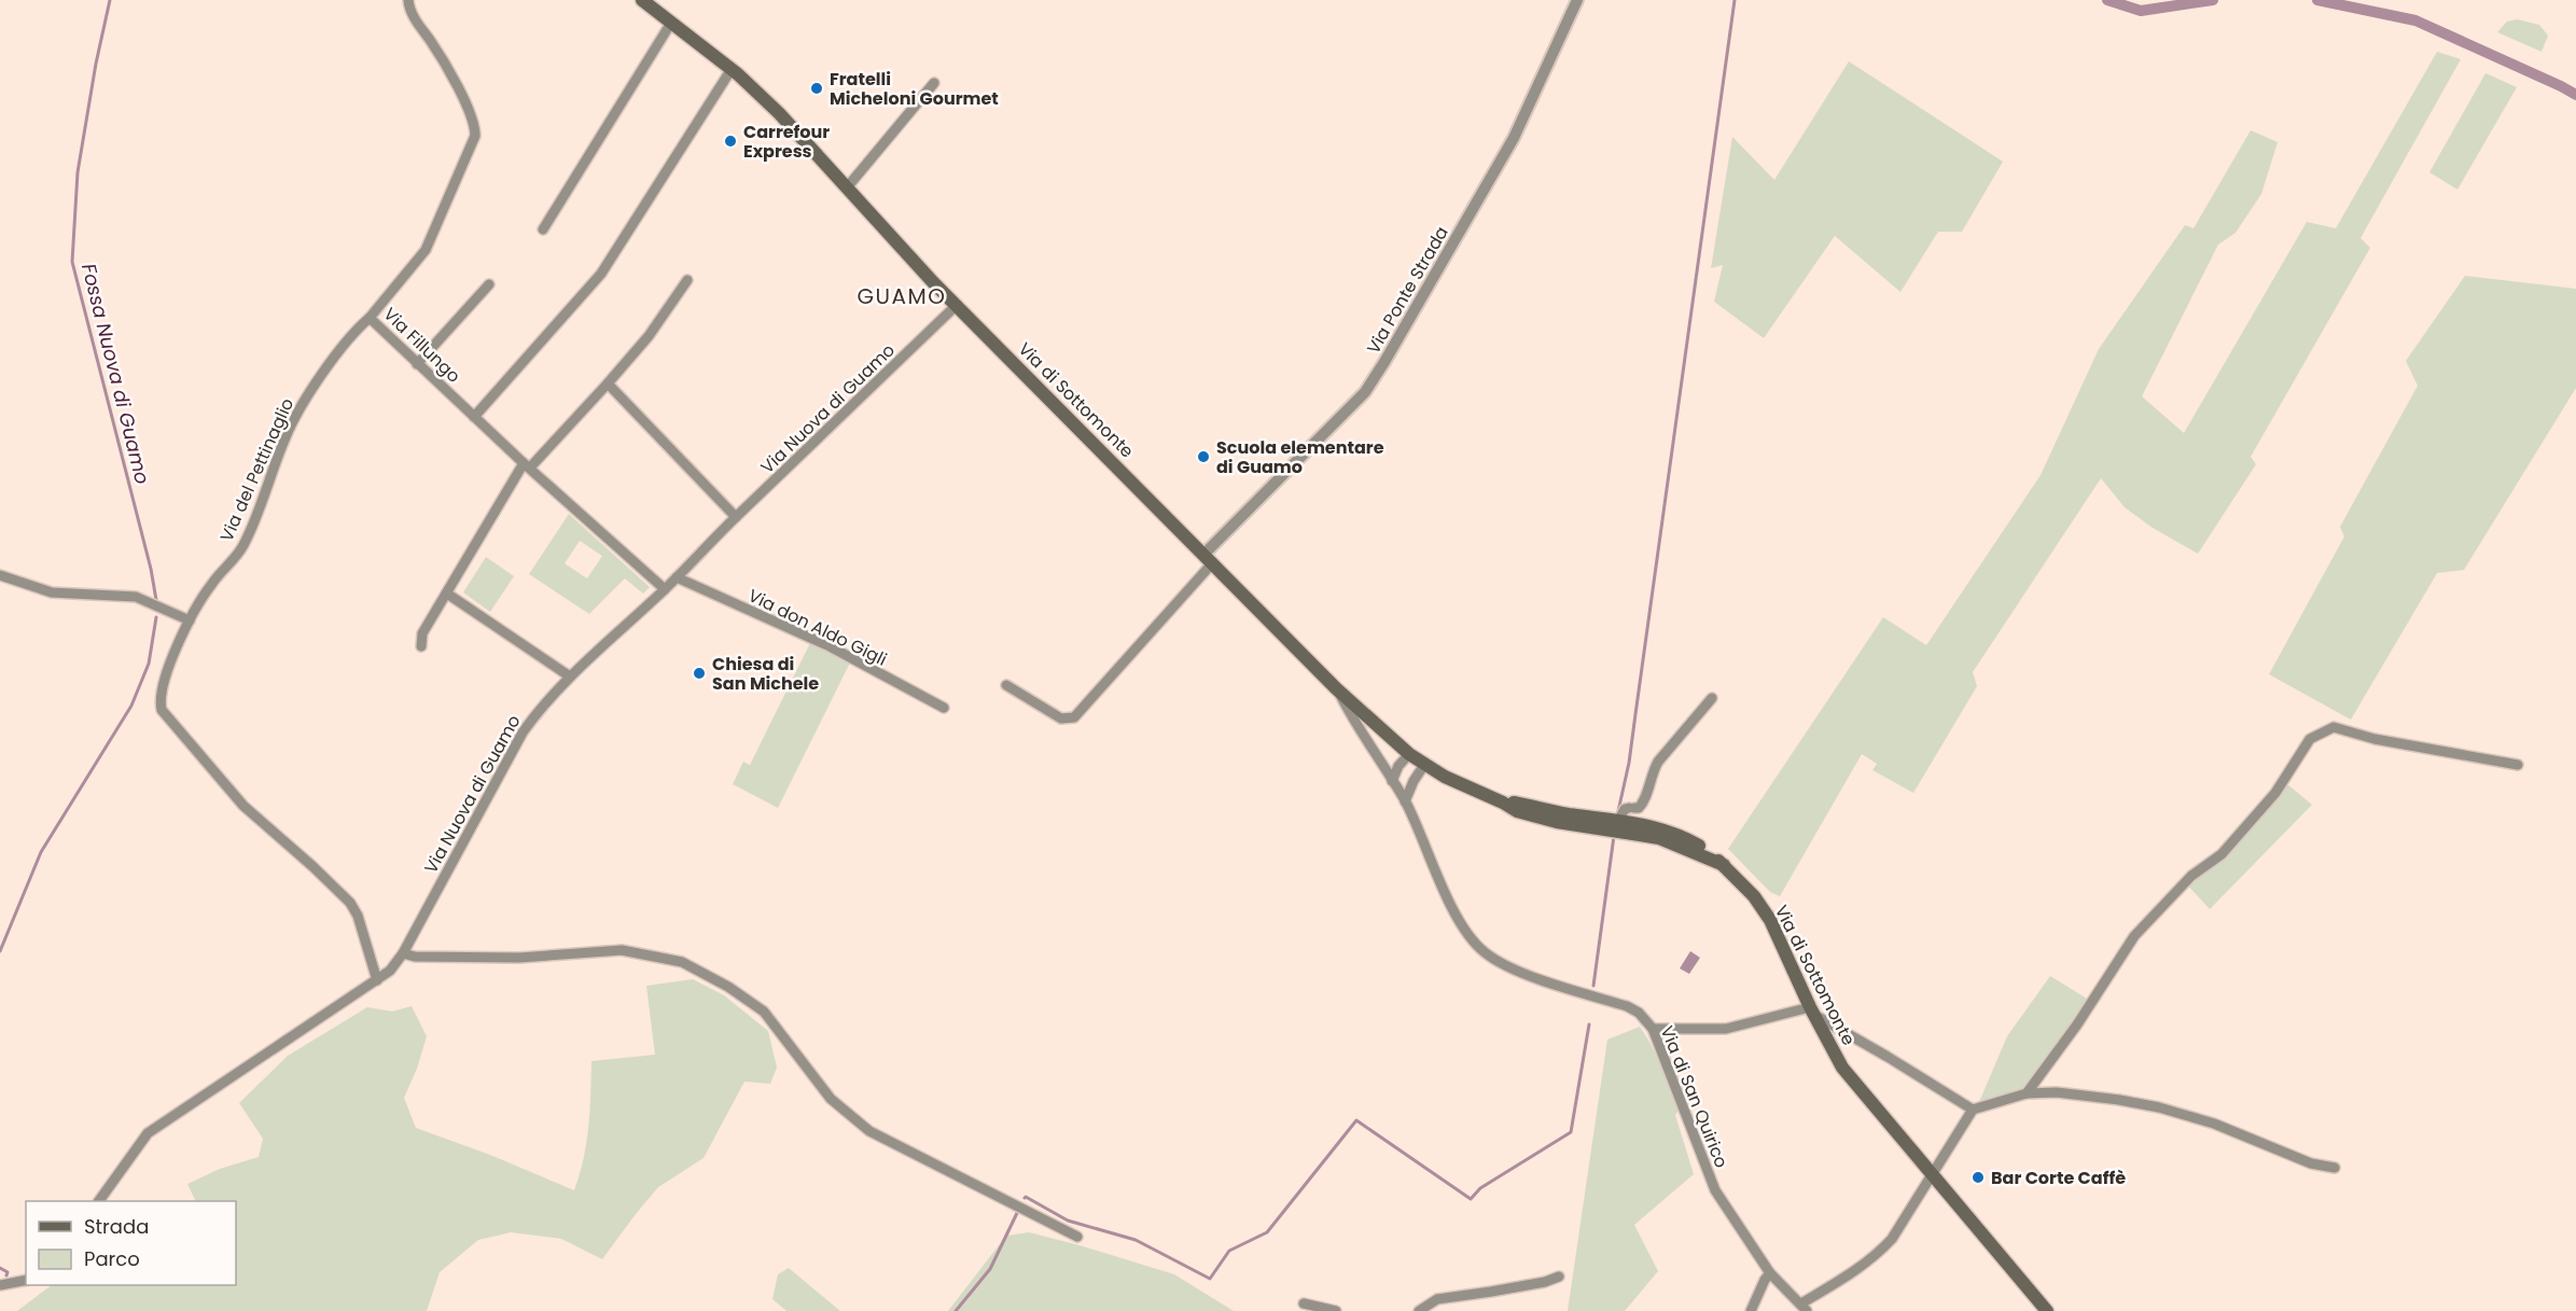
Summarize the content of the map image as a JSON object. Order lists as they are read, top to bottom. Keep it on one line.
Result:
{"streets":{"main road":["Via di Sottomonte"],"street":["Via Ponte Strada","Via Fillungo","Via Nuova di Guamo","Via del Pettinaglio","Via don Aldo Gigli","Via di San Quirico"]},"crossings":[["Via Ponte Strada","Via di Sottomonte"],["Via Fillungo","Via Nuova di Guamo"],["Via Fillungo","Via del Pettinaglio"],["Via di Sottomonte","Via Nuova di Guamo"],["Via di Sottomonte","Via di San Quirico"],["Via Nuova di Guamo","Via del Pettinaglio"],["Via Nuova di Guamo","Via don Aldo Gigli"]],"districts":["GUAMO"],"water":["Fossa Nuova di Guamo"],"places":["Fratelli Micheloni Gourmet","Carrefour Express","Scuola elementare di Guamo","Chiesa di San Michele","Bar Corte Caffè"],"legend":["Strada","Parco"]}
